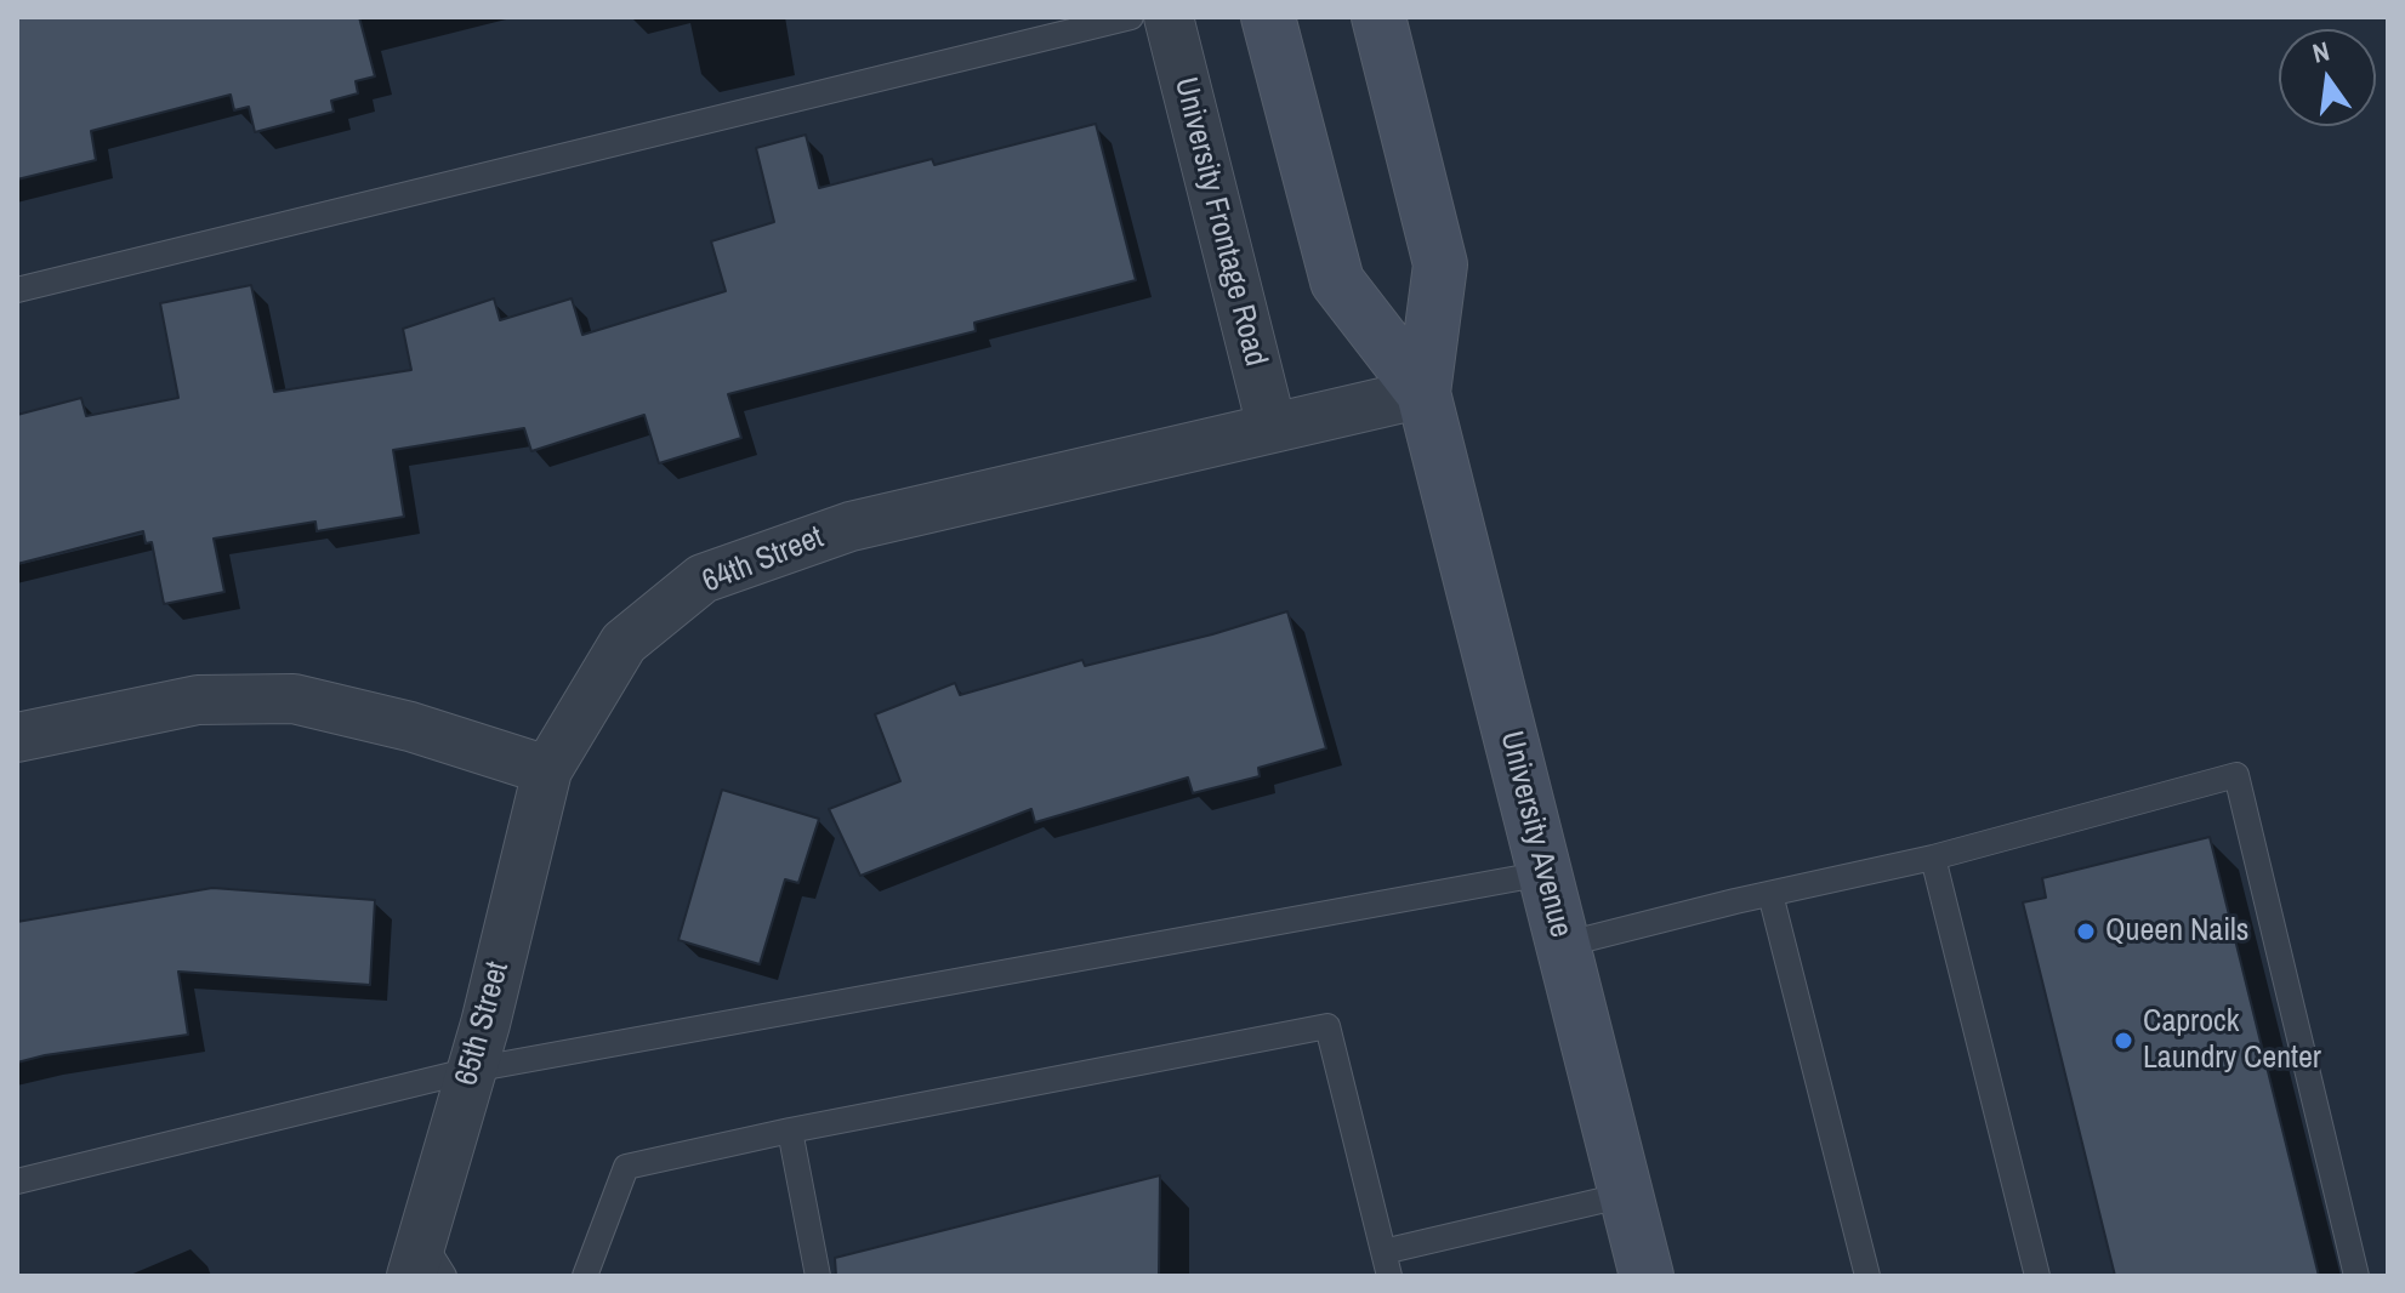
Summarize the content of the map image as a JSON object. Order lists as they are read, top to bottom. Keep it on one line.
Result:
{"streets":{"main road":["University Avenue"],"street":["University Frontage Road","64th Street","65th Street"]},"crossings":[["University Frontage Road","64th Street"],["64th Street","University Avenue"],["64th Street","65th Street"]],"places":["Queen Nails","Caprock Laundry Center"],"north":"top"}
